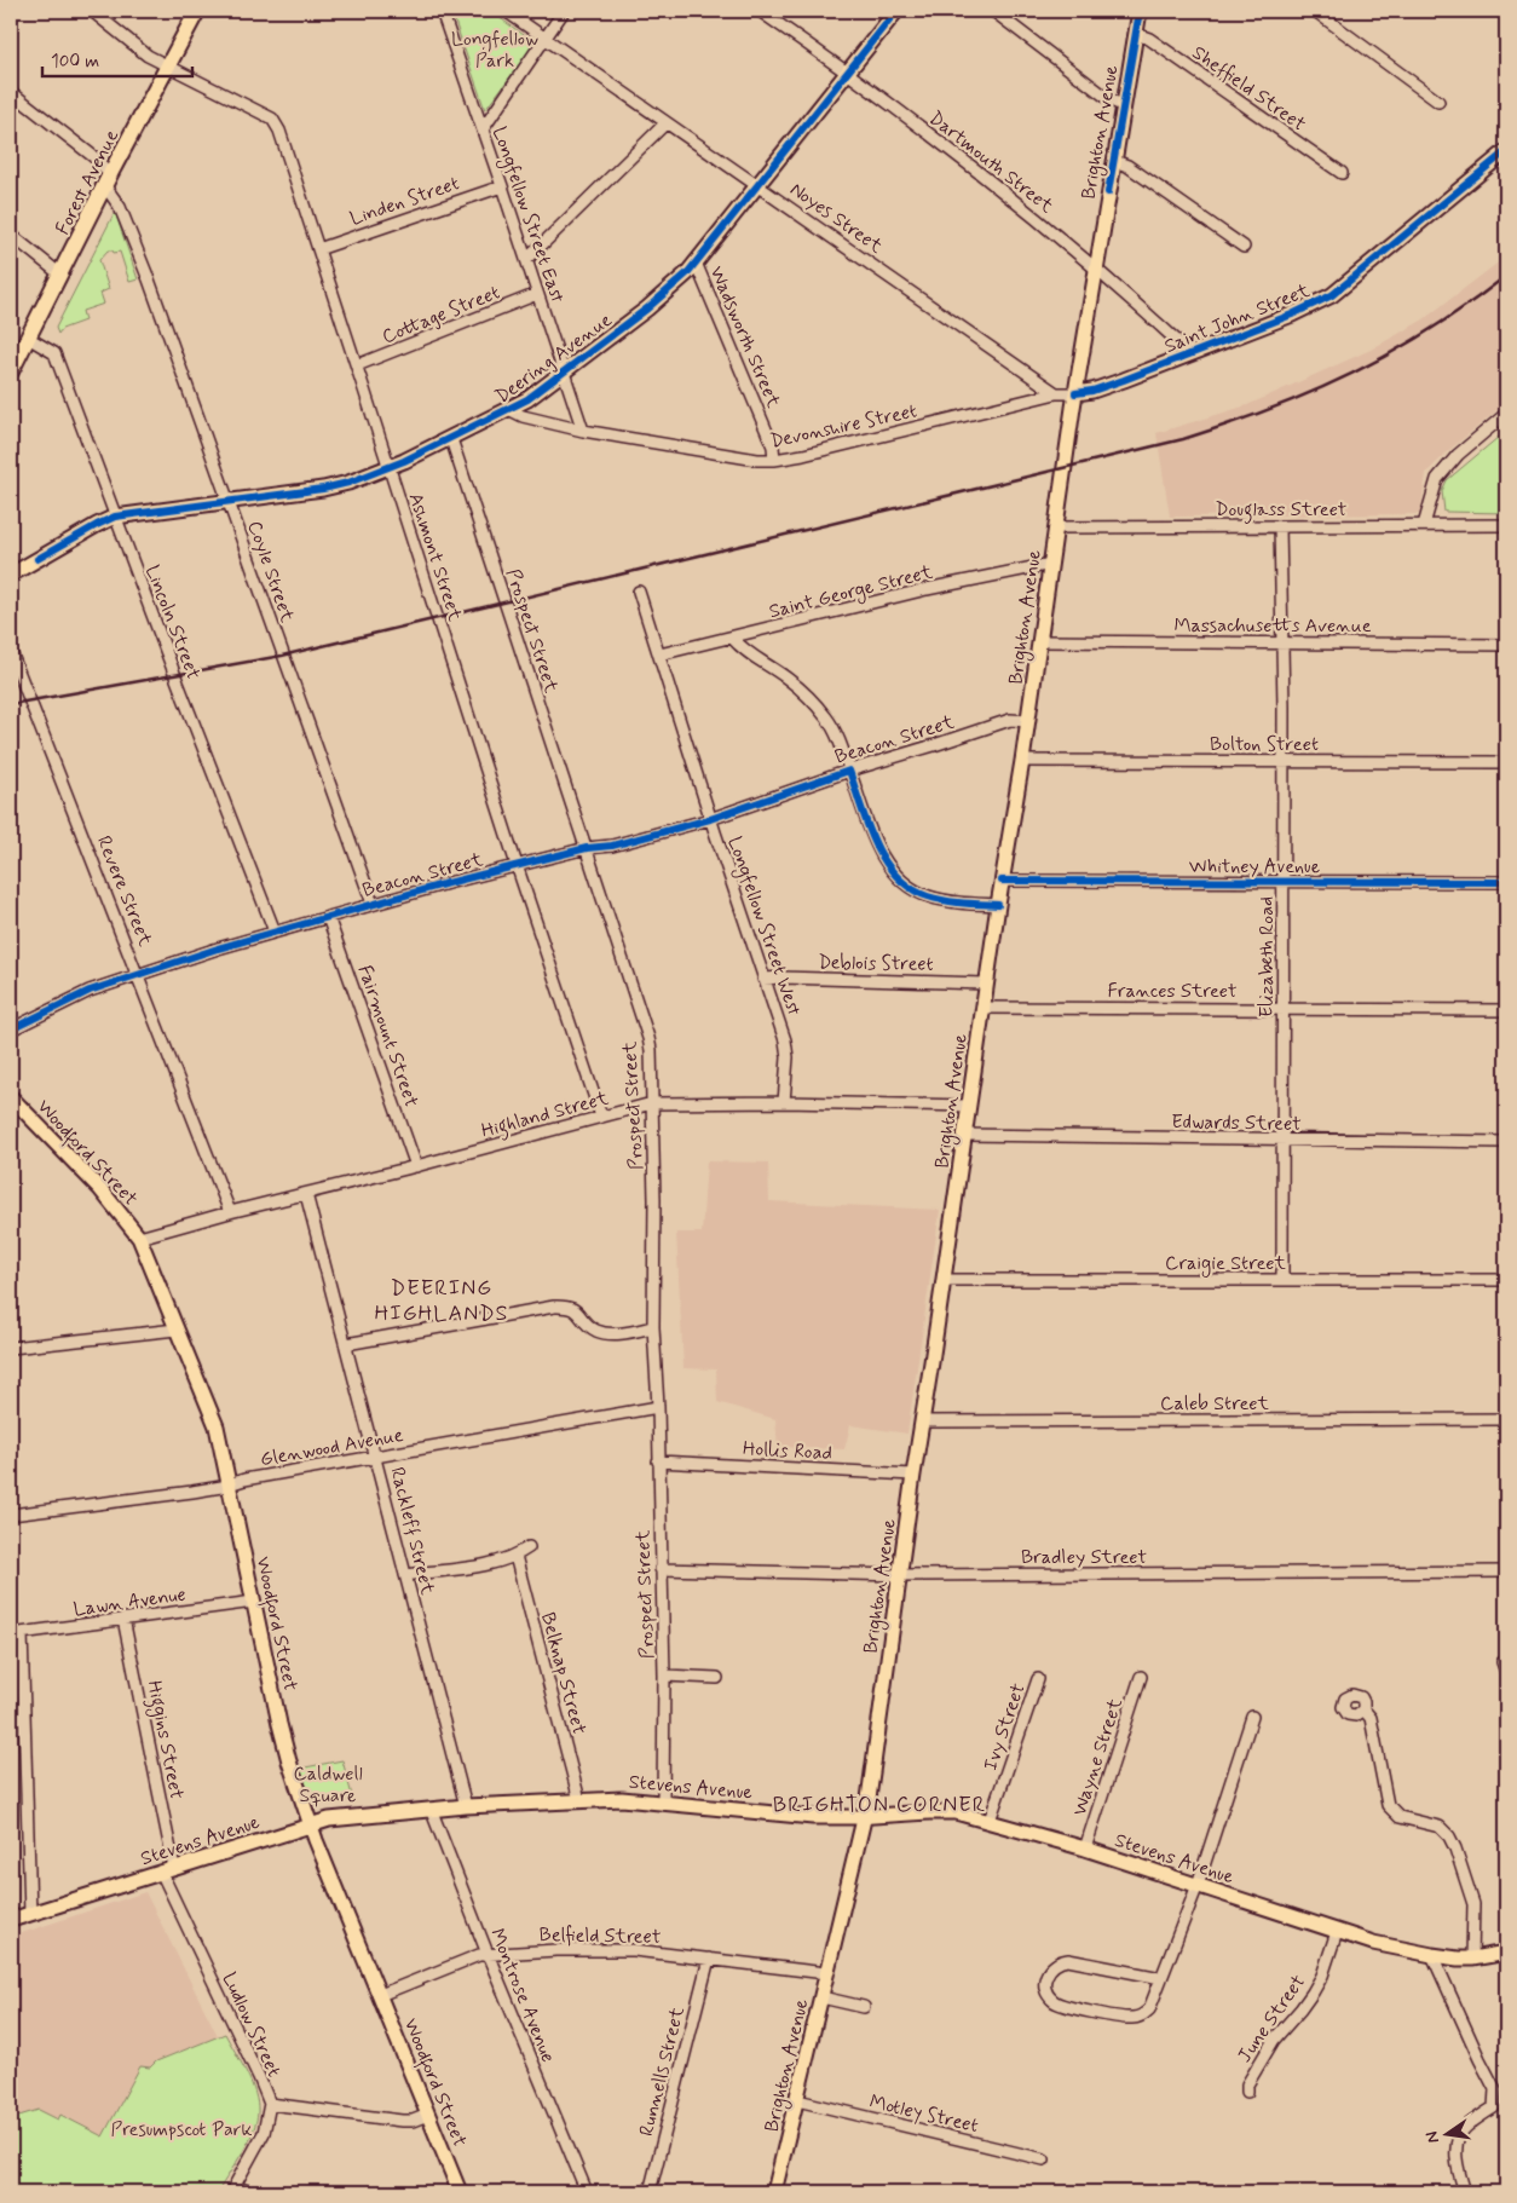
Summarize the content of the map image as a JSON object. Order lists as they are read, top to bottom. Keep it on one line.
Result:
{"streets":{"highway":["Forest Avenue"],"main road":["Brighton Avenue","Saint John Street","Deering Avenue","Woodford Street","Stevens Avenue"],"street":["Sheffield Street","Dartmouth Street","Linden Street","Longfellow Street East","Noyes Street","Cottage Street","Wadsworth Street","Devonshire Street","Douglass Street","Ashmont Street","Coyle Street","Saint George Street","Lincoln Street","Massachusetts Avenue","Prospect Street","Beacon Street","Bolton Street","Whitney Avenue","Revere Street","Longfellow Street West","Elizabeth Road","Deblois Street","Frances Street","Fairmount Street","Highland Street","Edwards Street","Craigie Street","Caleb Street","Glenwood Avenue","Hollis Road","Rackleff Street","Bradley Street","Lawn Avenue","Belknap Street","Ivy Street","Higgins Street","Wayne Street","Belfield Street","Montrose Avenue","June Street","Ludlow Street","Runnells Street","Motley Street"]},"crossings":[["Sheffield Street","Brighton Avenue"],["Brighton Avenue","Dartmouth Street"],["Brighton Avenue","Saint John Street"],["Brighton Avenue","Devonshire Street"],["Brighton Avenue","Douglass Street"],["Brighton Avenue","Saint George Street"],["Brighton Avenue","Massachusetts Avenue"],["Brighton Avenue","Beacon Street"],["Brighton Avenue","Bolton Street"],["Brighton Avenue","Whitney Avenue"],["Brighton Avenue","Deblois Street"],["Brighton Avenue","Frances Street"],["Brighton Avenue","Highland Street"],["Brighton Avenue","Edwards Street"],["Brighton Avenue","Craigie Street"],["Brighton Avenue","Caleb Street"],["Brighton Avenue","Hollis Road"],["Brighton Avenue","Bradley Street"],["Brighton Avenue","Stevens Avenue"],["Brighton Avenue","Belfield Street"],["Brighton Avenue","Motley Street"],["Dartmouth Street","Saint John Street"],["Dartmouth Street","Deering Avenue"],["Forest Avenue","Ashmont Street"],["Forest Avenue","Coyle Street"],["Forest Avenue","Lincoln Street"],["Linden Street","Longfellow Street East"],["Linden Street","Ashmont Street"],["Longfellow Street East","Cottage Street"],["Longfellow Street East","Deering Avenue"],["Longfellow Street East","Devonshire Street"],["Noyes Street","Deering Avenue"],["Noyes Street","Devonshire Street"],["Cottage Street","Ashmont Street"],["Saint John Street","Devonshire Street"],["Wadsworth Street","Deering Avenue"],["Wadsworth Street","Devonshire Street"],["Deering Avenue","Devonshire Street"],["Deering Avenue","Ashmont Street"],["Deering Avenue","Coyle Street"],["Deering Avenue","Lincoln Street"],["Deering Avenue","Prospect Street"],["Douglass Street","Elizabeth Road"],["Ashmont Street","Beacon Street"],["Ashmont Street","Highland Street"],["Coyle Street","Beacon Street"],["Saint George Street","Longfellow Street West"],["Lincoln Street","Beacon Street"],["Massachusetts Avenue","Elizabeth Road"],["Prospect Street","Beacon Street"],["Prospect Street","Highland Street"],["Prospect Street","Glenwood Avenue"],["Prospect Street","Hollis Road"],["Prospect Street","Bradley Street"],["Prospect Street","Stevens Avenue"],["Beacon Street","Revere Street"],["Beacon Street","Longfellow Street West"],["Beacon Street","Fairmount Street"],["Bolton Street","Elizabeth Road"],["Whitney Avenue","Elizabeth Road"],["Revere Street","Highland Street"],["Longfellow Street West","Deblois Street"],["Longfellow Street West","Highland Street"],["Elizabeth Road","Frances Street"],["Elizabeth Road","Edwards Street"],["Elizabeth Road","Craigie Street"],["Fairmount Street","Highland Street"],["Highland Street","Woodford Street"],["Highland Street","Rackleff Street"],["Woodford Street","Glenwood Avenue"],["Woodford Street","Lawn Avenue"],["Woodford Street","Stevens Avenue"],["Woodford Street","Belfield Street"],["Glenwood Avenue","Rackleff Street"],["Rackleff Street","Stevens Avenue"],["Lawn Avenue","Higgins Street"],["Belknap Street","Stevens Avenue"],["Ivy Street","Stevens Avenue"],["Higgins Street","Stevens Avenue"],["Wayne Street","Stevens Avenue"],["Stevens Avenue","Montrose Avenue"],["Stevens Avenue","June Street"],["Stevens Avenue","Ludlow Street"],["Belfield Street","Montrose Avenue"],["Belfield Street","Runnells Street"]],"districts":["DEERING HIGHLANDS","BRIGHTON CORNER"],"parks":["Longfellow Park","Caldwell Square","Presumpscot Park"],"scale_bar":"100 m","north":"left"}
